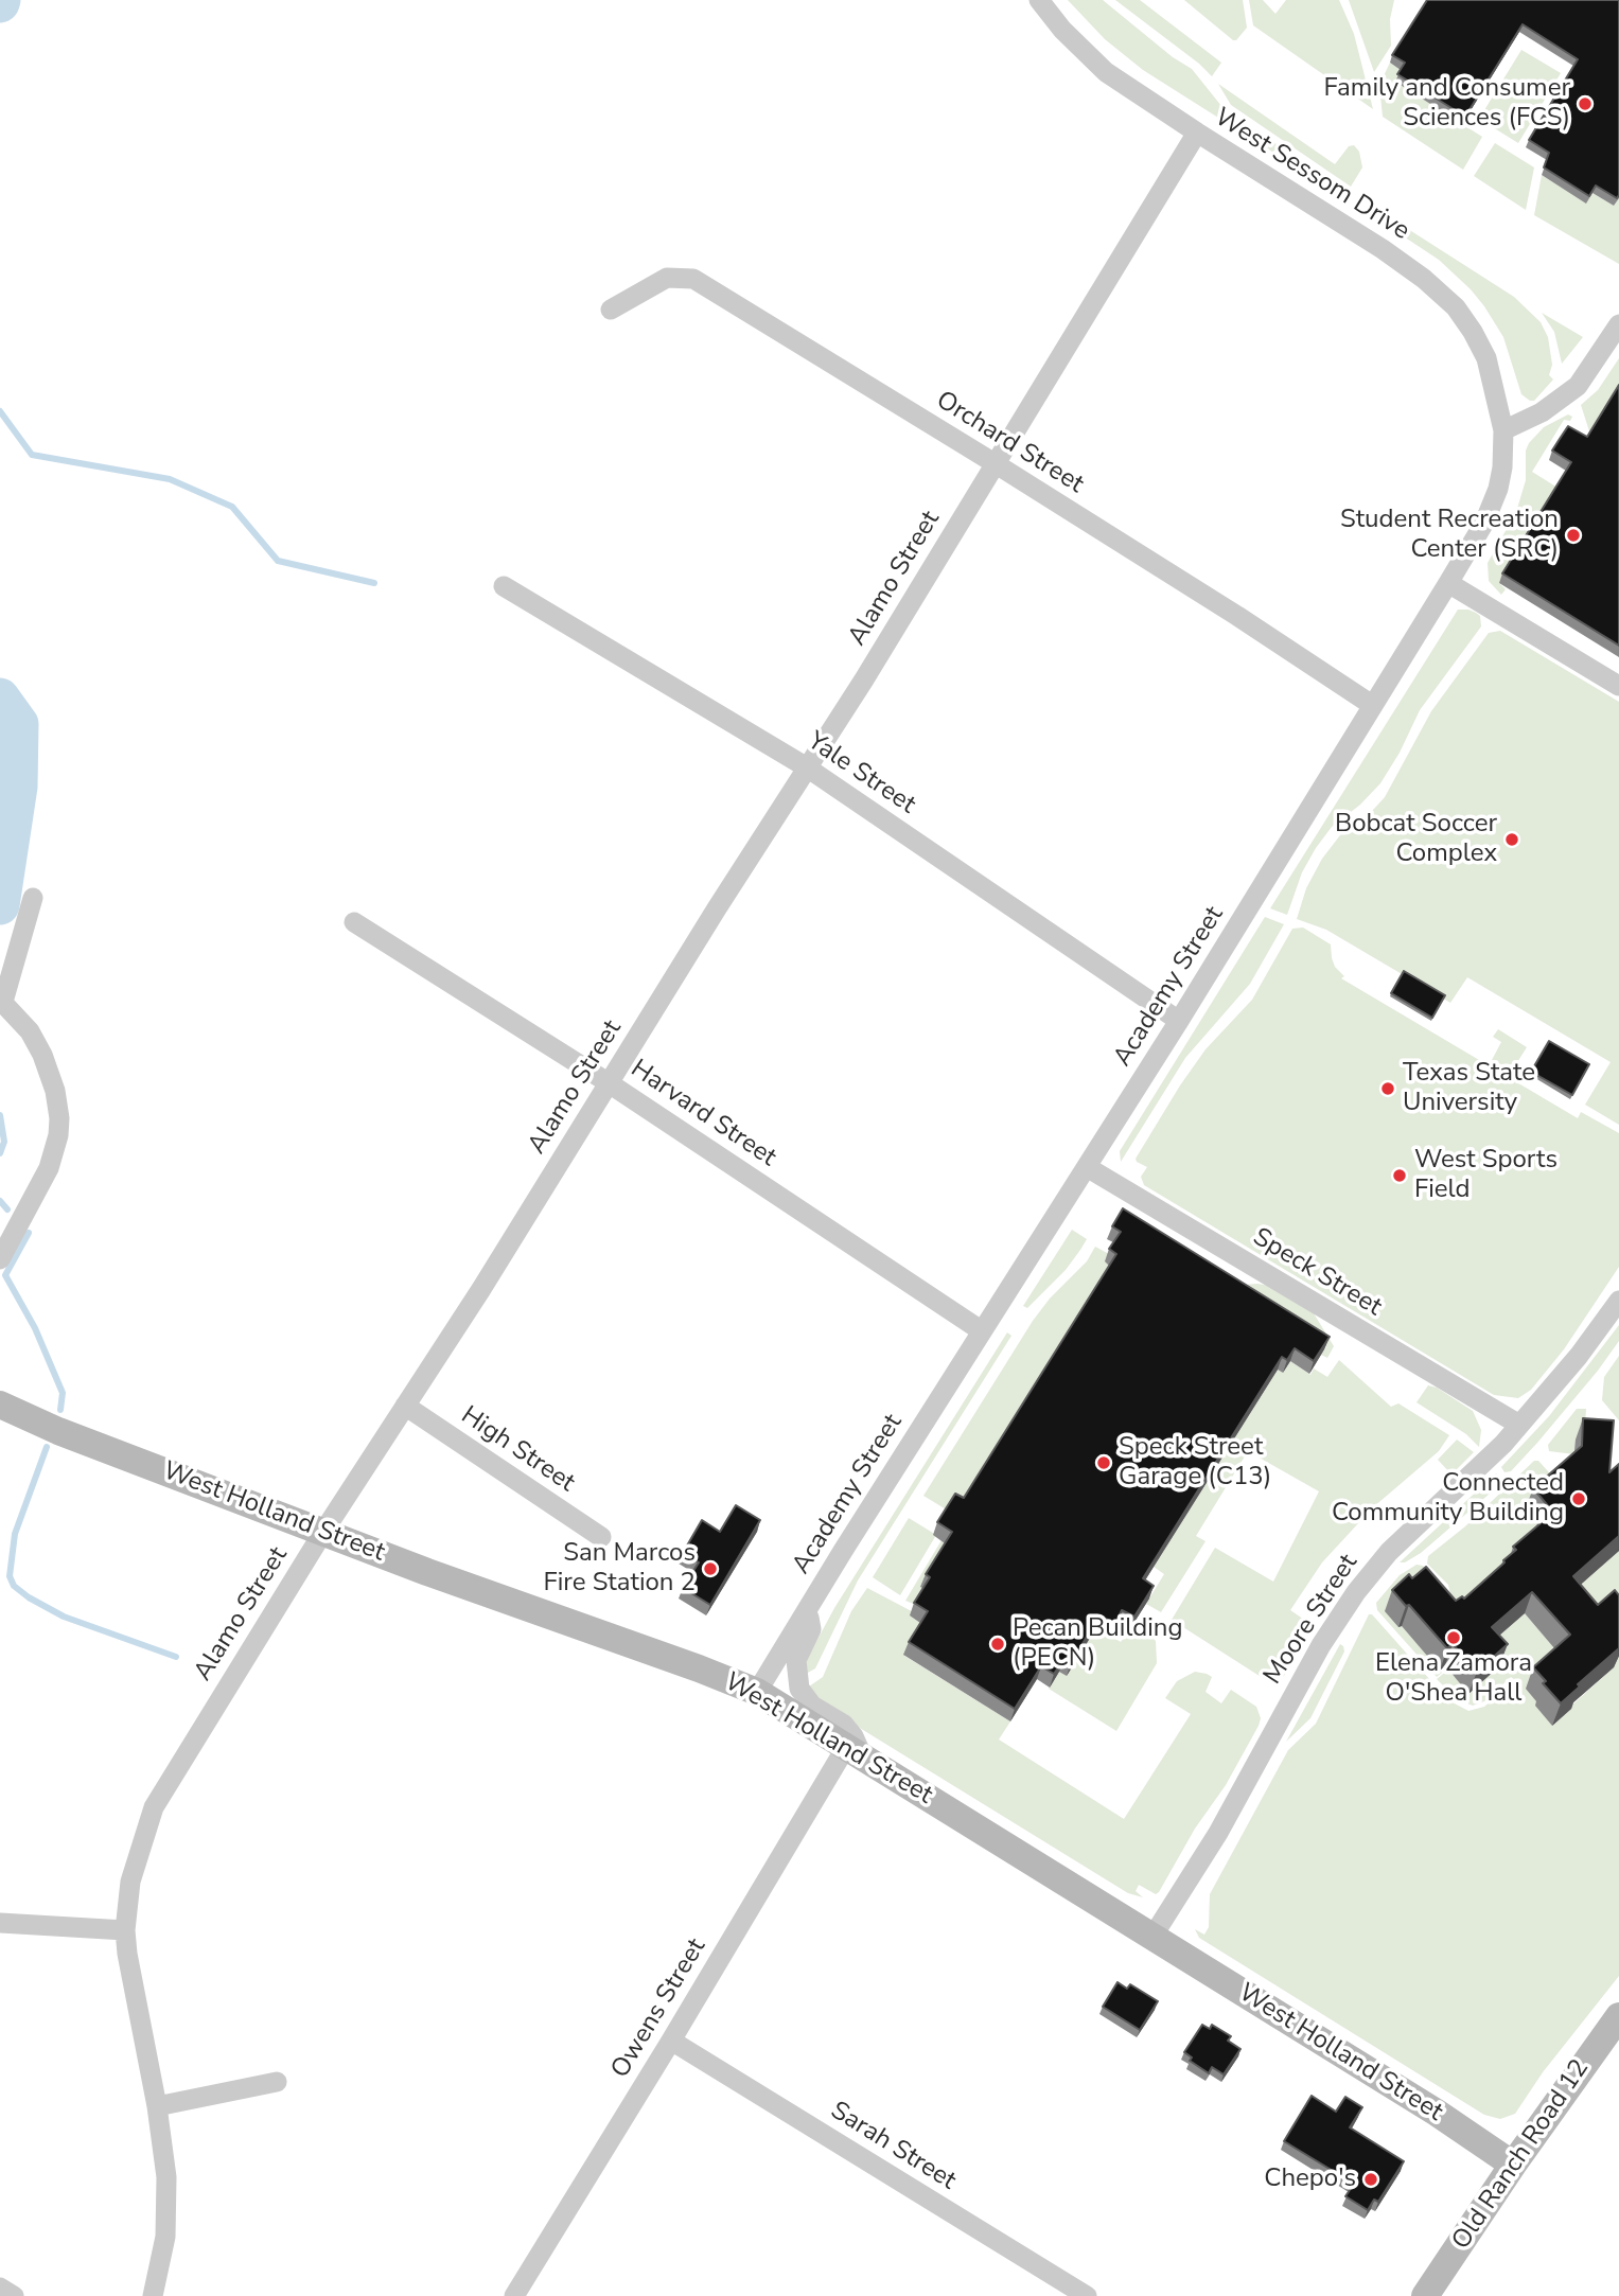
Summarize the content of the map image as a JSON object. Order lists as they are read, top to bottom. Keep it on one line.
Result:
{"streets":{"street":["West Sessom Drive","Orchard Street","Alamo Street","Yale Street","Academy Street","Harvard Street","Speck Street","High Street","West Holland Street","Moore Street","Owens Street","Sarah Street","Old Ranch Road 12"]},"crossings":[["West Sessom Drive","Alamo Street"],["West Sessom Drive","Academy Street"],["Orchard Street","Alamo Street"],["Orchard Street","Academy Street"],["Alamo Street","Yale Street"],["Alamo Street","Harvard Street"],["Alamo Street","High Street"],["Alamo Street","West Holland Street"],["Yale Street","Academy Street"],["Academy Street","Harvard Street"],["Academy Street","Speck Street"],["Academy Street","West Holland Street"],["Speck Street","Moore Street"],["West Holland Street","Moore Street"],["West Holland Street","Owens Street"],["West Holland Street","Old Ranch Road 12"],["Owens Street","Sarah Street"]],"places":["Family and Consumer Sciences (FCS)","Student Recreation Center (SRC)","Bobcat Soccer Complex","Texas State University","West Sports Field","Speck Street Garage (C13)","Connected Community Building","San Marcos Fire Station 2","Elena Zamora O'Shea Hall","Pecan Building (PECN)","Chepo's"]}
